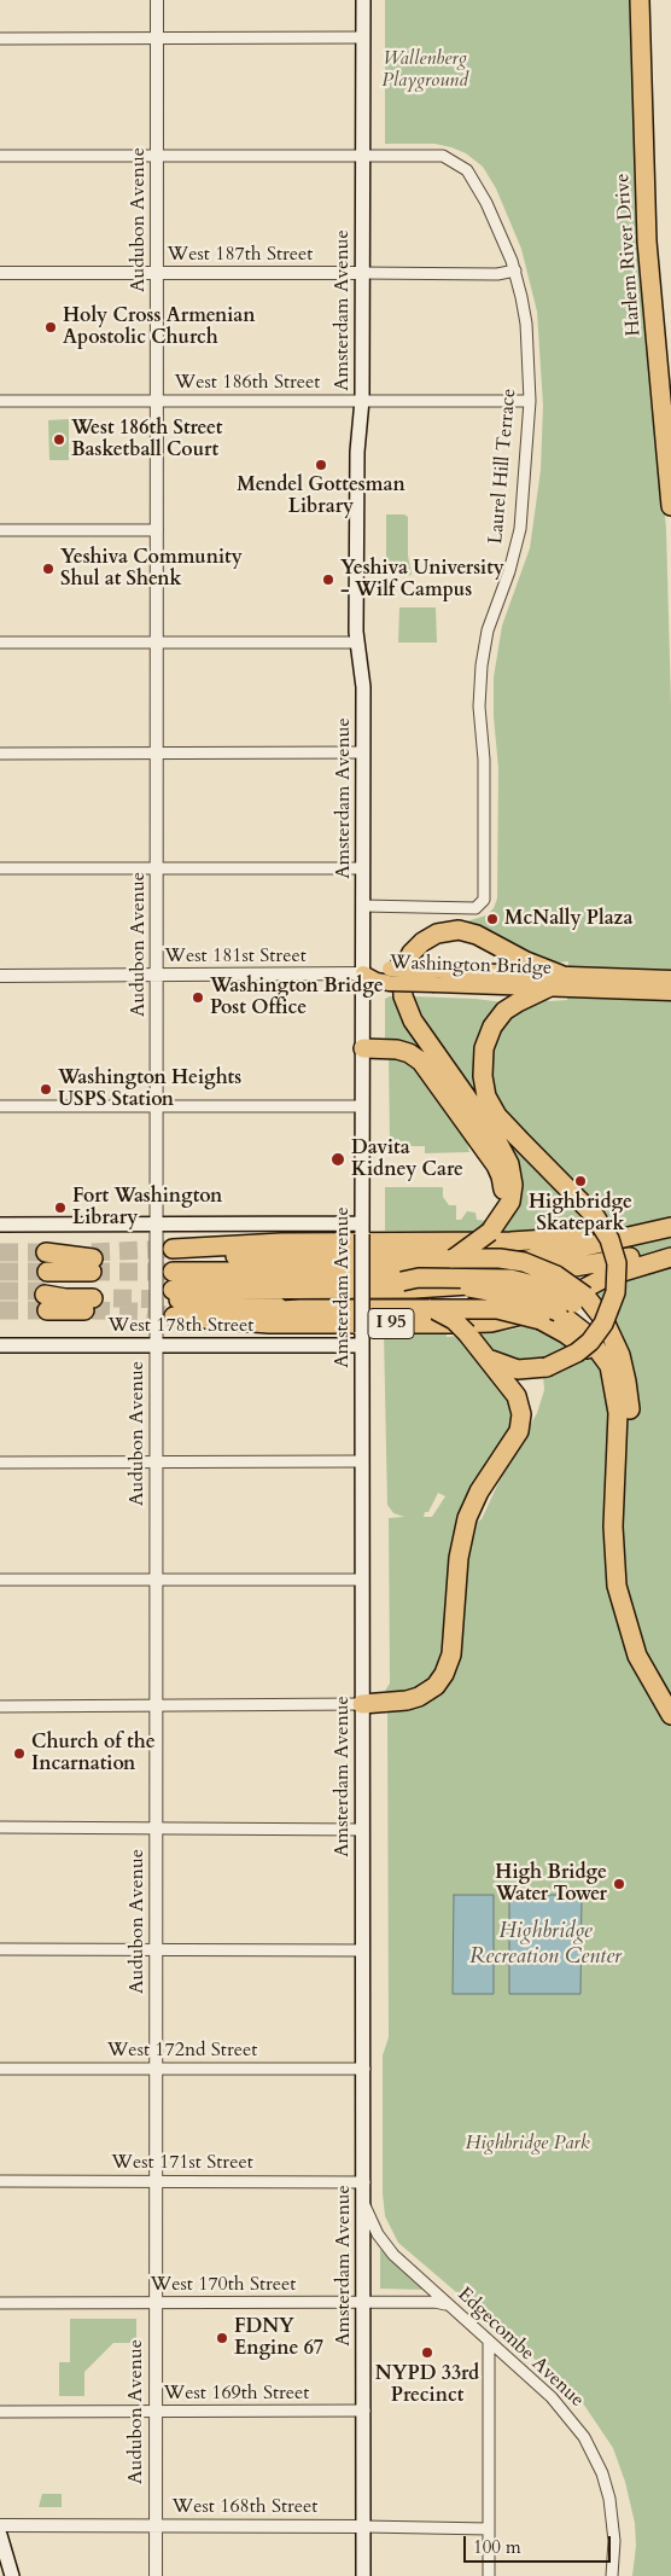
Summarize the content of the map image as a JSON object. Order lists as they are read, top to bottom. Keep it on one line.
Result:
{"streets":{"highway":["Harlem River Drive","I 95"],"main road":["Amsterdam Avenue","Washington Bridge","West 178th Street"],"street":["Audubon Avenue","West 187th Street","West 186th Street","Laurel Hill Terrace","West 181st Street","West 172nd Street","West 171st Street","West 170th Street","Edgecombe Avenue","West 169th Street","West 168th Street"]},"crossings":[["Audubon Avenue","West 187th Street"],["Audubon Avenue","West 186th Street"],["Audubon Avenue","Laurel Hill Terrace"],["Audubon Avenue","West 181st Street"],["Audubon Avenue","West 178th Street"],["Audubon Avenue","West 172nd Street"],["Audubon Avenue","West 171st Street"],["Audubon Avenue","West 170th Street"],["Audubon Avenue","West 169th Street"],["Audubon Avenue","West 168th Street"],["West 187th Street","Amsterdam Avenue"],["West 187th Street","Laurel Hill Terrace"],["Amsterdam Avenue","West 186th Street"],["Amsterdam Avenue","Laurel Hill Terrace"],["Amsterdam Avenue","West 181st Street"],["Amsterdam Avenue","Washington Bridge"],["Amsterdam Avenue","West 178th Street"],["Amsterdam Avenue","West 172nd Street"],["Amsterdam Avenue","West 171st Street"],["Amsterdam Avenue","West 170th Street"],["Amsterdam Avenue","Edgecombe Avenue"],["Amsterdam Avenue","West 169th Street"],["Amsterdam Avenue","West 168th Street"],["West 186th Street","Laurel Hill Terrace"],["West 181st Street","Washington Bridge"],["West 170th Street","Edgecombe Avenue"]],"water":["Highbridge Recreation Center"],"parks":["Wallenberg Playground","Highbridge Park"],"places":["Holy Cross Armenian Apostolic Church","West 186th Street Basketball Court","Mendel Gottesman Library","Yeshiva Community Shul at Shenk","Yeshiva University - Wilf Campus","McNally Plaza","Washington Bridge Post Office","Washington Heights USPS Station","Davita Kidney Care","Highbridge Skatepark","Fort Washington Library","Church of the Incarnation","High Bridge Water Tower","FDNY Engine 67","NYPD 33rd Precinct"],"scale_bar":"100 m"}
